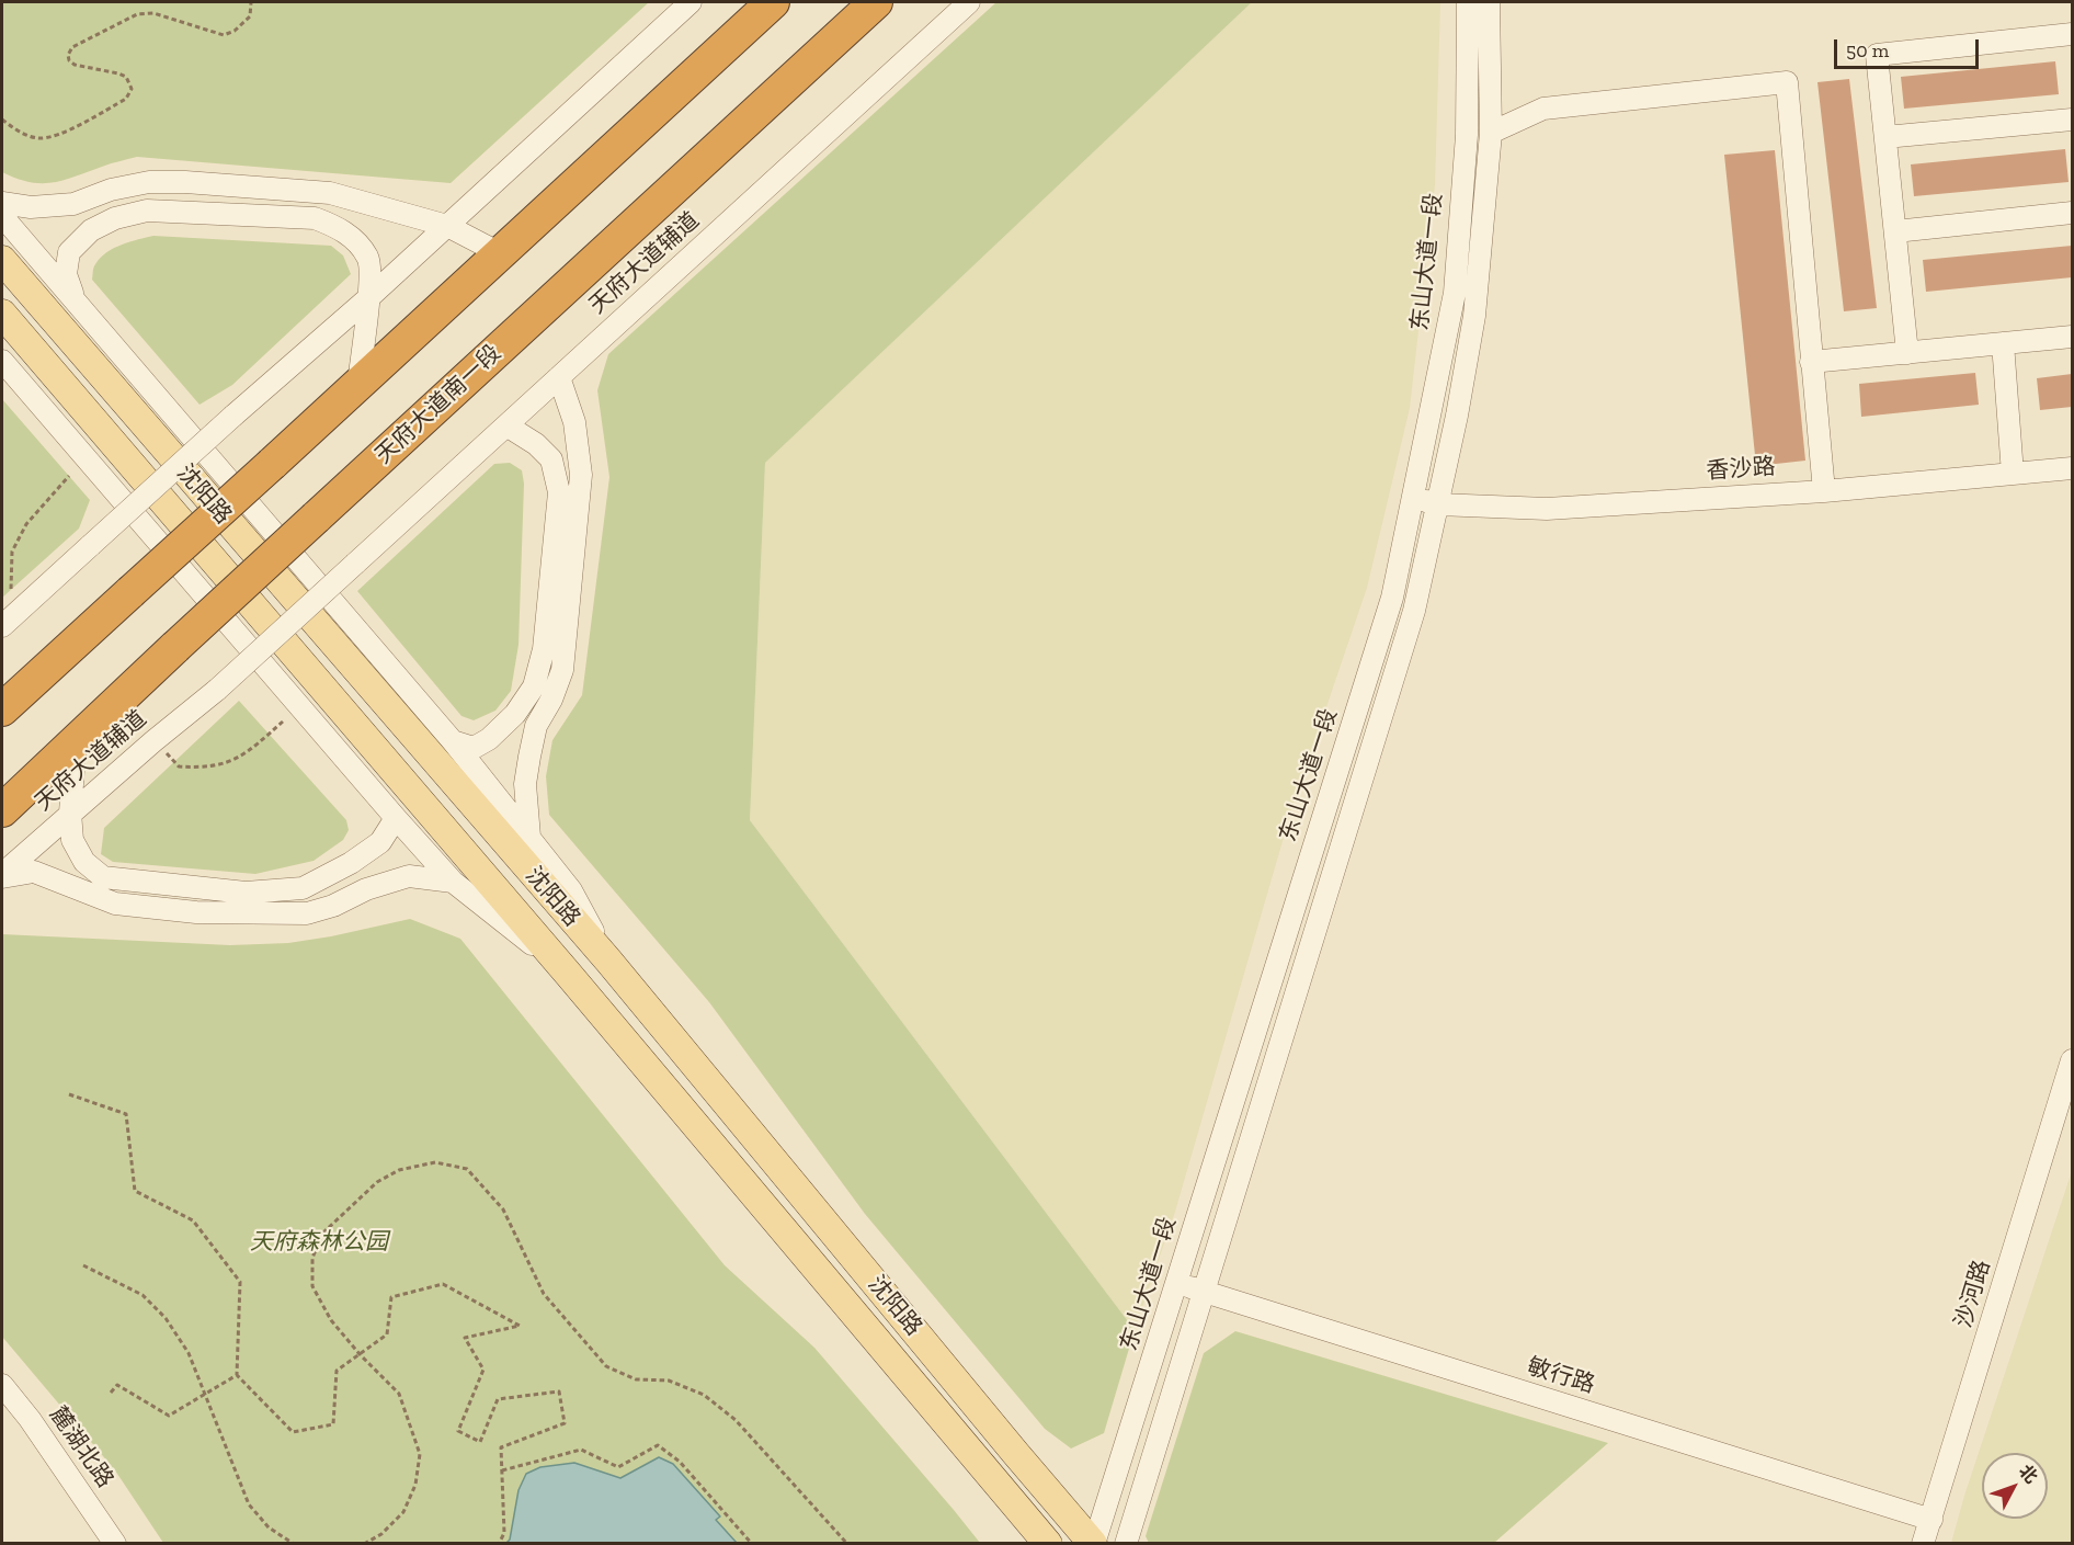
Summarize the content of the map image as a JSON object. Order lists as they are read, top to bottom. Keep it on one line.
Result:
{"streets":{"highway":["天府大道南一段"],"main road":["沈阳路"],"street":["东山大道一段","天府大道辅道","香沙路","沙河路","敏行路","麓湖北路"]},"crossings":[["东山大道一段","香沙路"],["东山大道一段","沈阳路"],["东山大道一段","敏行路"],["沙河路","敏行路"]],"parks":["天府森林公园"],"scale_bar":"50 m","north":"top right"}
